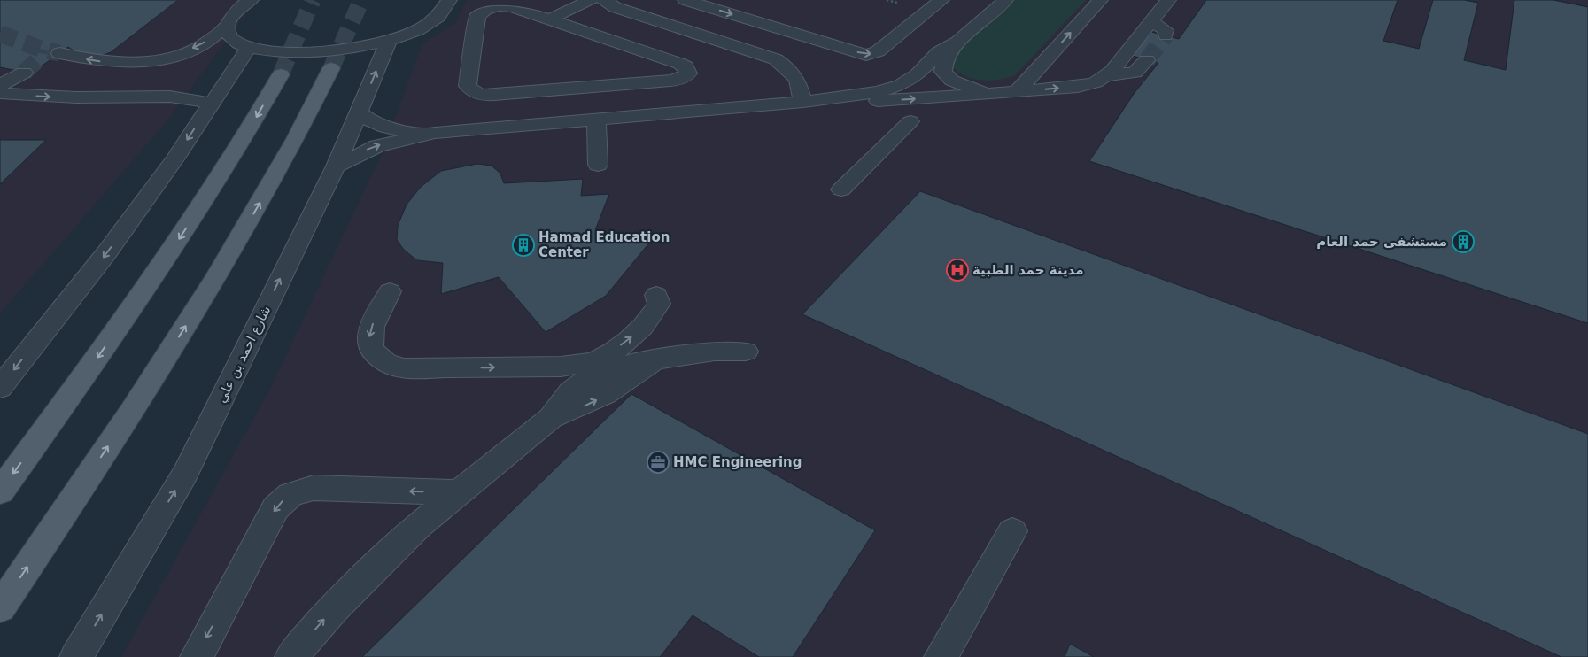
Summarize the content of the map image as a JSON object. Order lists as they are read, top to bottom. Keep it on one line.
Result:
{"streets":{"street":["شارع احمد بن علي"]},"places":{"building":["مستشفى حمد العام","Hamad Education Center"],"hospital":["مدينة حمد الطبية"],"office":["HMC Engineering"]}}
